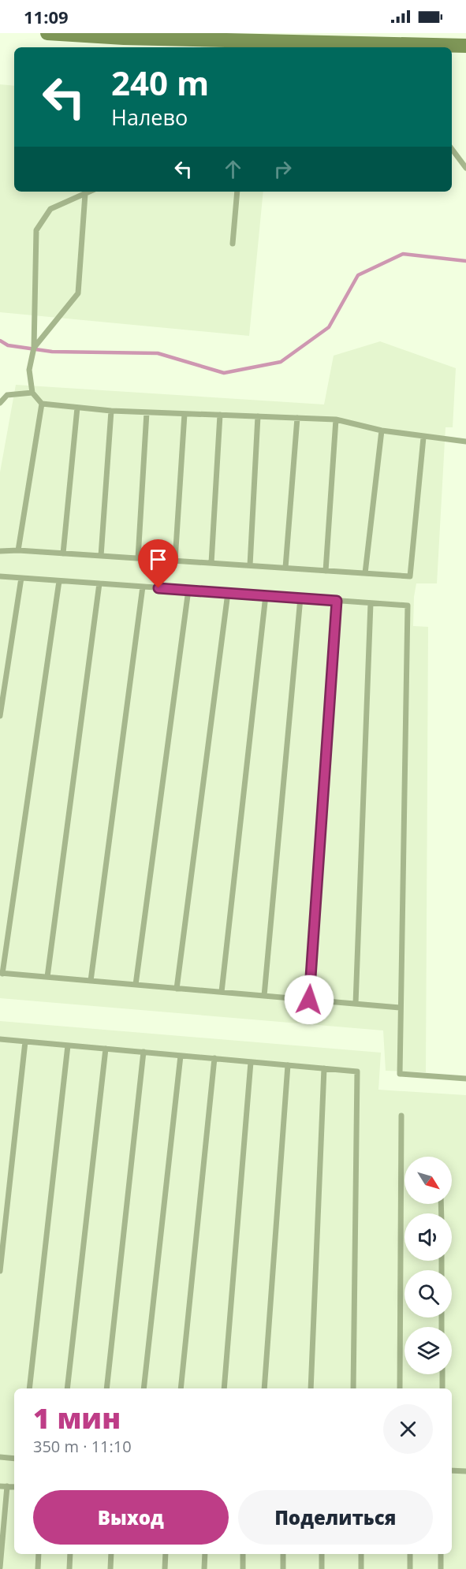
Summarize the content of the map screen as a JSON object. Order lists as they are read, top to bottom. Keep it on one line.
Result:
{"north":"bottom right","page":{"status":"11:09","turn":["240 m","Налево"],"heading":["1 мин","350 m · 11:10"],"buttons":["Выход","Поделиться"]}}
